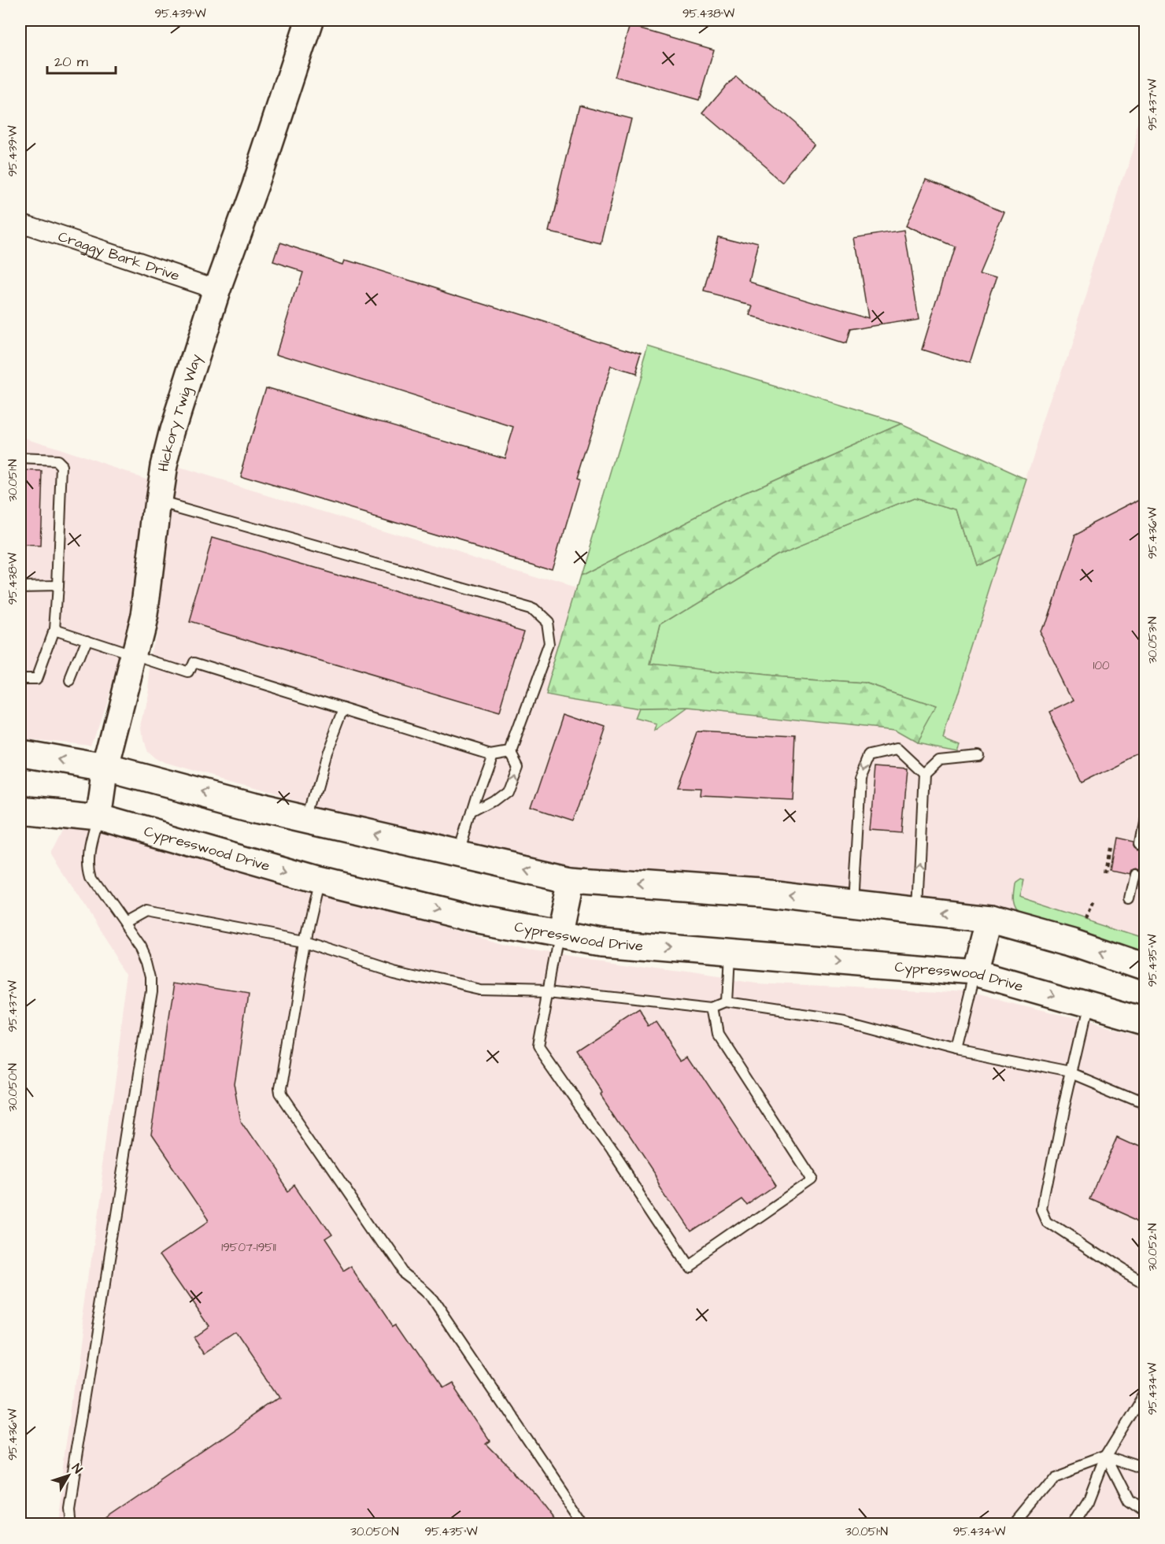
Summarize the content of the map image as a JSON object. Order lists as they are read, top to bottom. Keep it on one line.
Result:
{"streets":{"main road":["Hickory Twig Way","Cypresswood Drive"],"street":["Craggy Bark Drive"]},"crossings":[["Craggy Bark Drive","Hickory Twig Way"],["Hickory Twig Way","Cypresswood Drive"]],"house_numbers":["100","19507-19511"],"scale_bar":"20 m","north":"top right","coordinates":["95.439°W","95.438°W","95.437°W","30.051°N","95.436°W","30.053°N","95.435°W","30.050°N","30.052°N","95.434°W"]}
